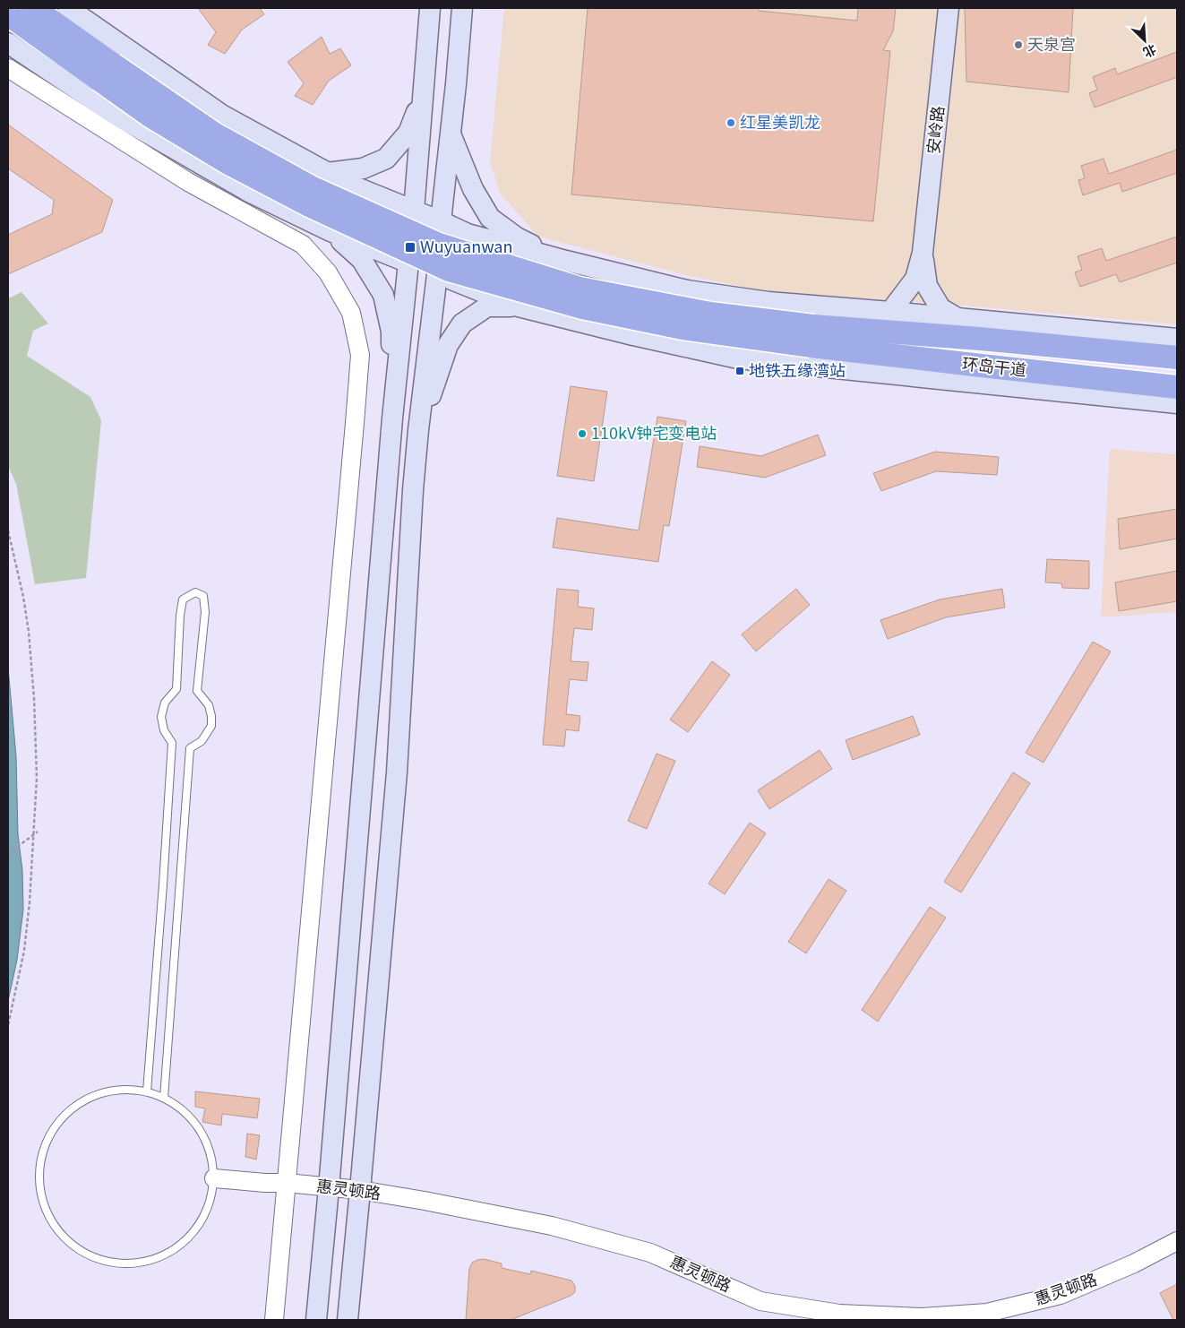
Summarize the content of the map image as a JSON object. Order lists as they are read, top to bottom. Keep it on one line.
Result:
{"streets":{"highway":["环岛干道"],"main road":["安岭路"],"street":["惠灵顿路"]},"places":{"other":["天泉宫","红星美凯龙","110kV钟宅变电站"],"transit":["Wuyuanwan","地铁五缘湾站"]},"north":"bottom right"}
